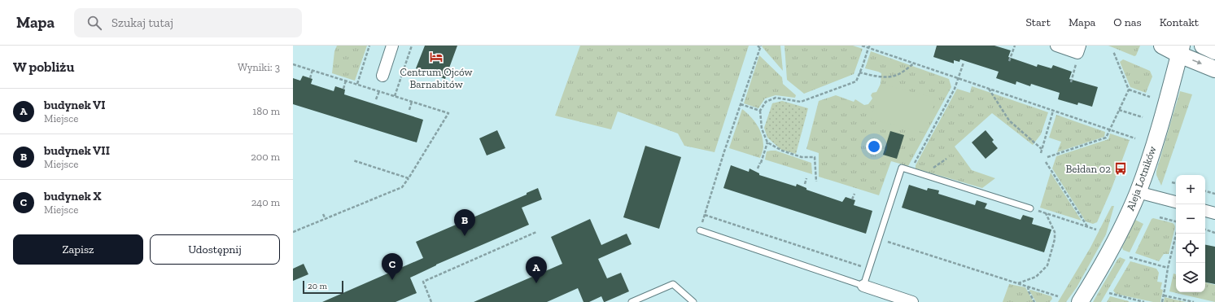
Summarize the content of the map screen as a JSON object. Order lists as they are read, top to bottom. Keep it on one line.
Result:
{"streets":{"street":["Aleja Lotników"]},"places":{"hotel":["Centrum Ojców Barnabitów"],"bus stop":["Bełdan 02"]},"scale_bar":"20 m","page":{"header":"Mapa","search":"Szukaj tutaj","nav":["Start","Mapa","O nas","Kontakt"],"heading":["W pobliżu","Wyniki: 3"],"list":[{"mark":"A","name":"budynek VI","note":"Miejsce","value":"180 m"},{"mark":"B","name":"budynek VII","note":"Miejsce","value":"200 m"},{"mark":"C","name":"budynek X","note":"Miejsce","value":"240 m"}],"map_buttons":["+","−"],"pins":["B","C","A"],"buttons":["Zapisz","Udostępnij"],"scale":"20 m"}}
